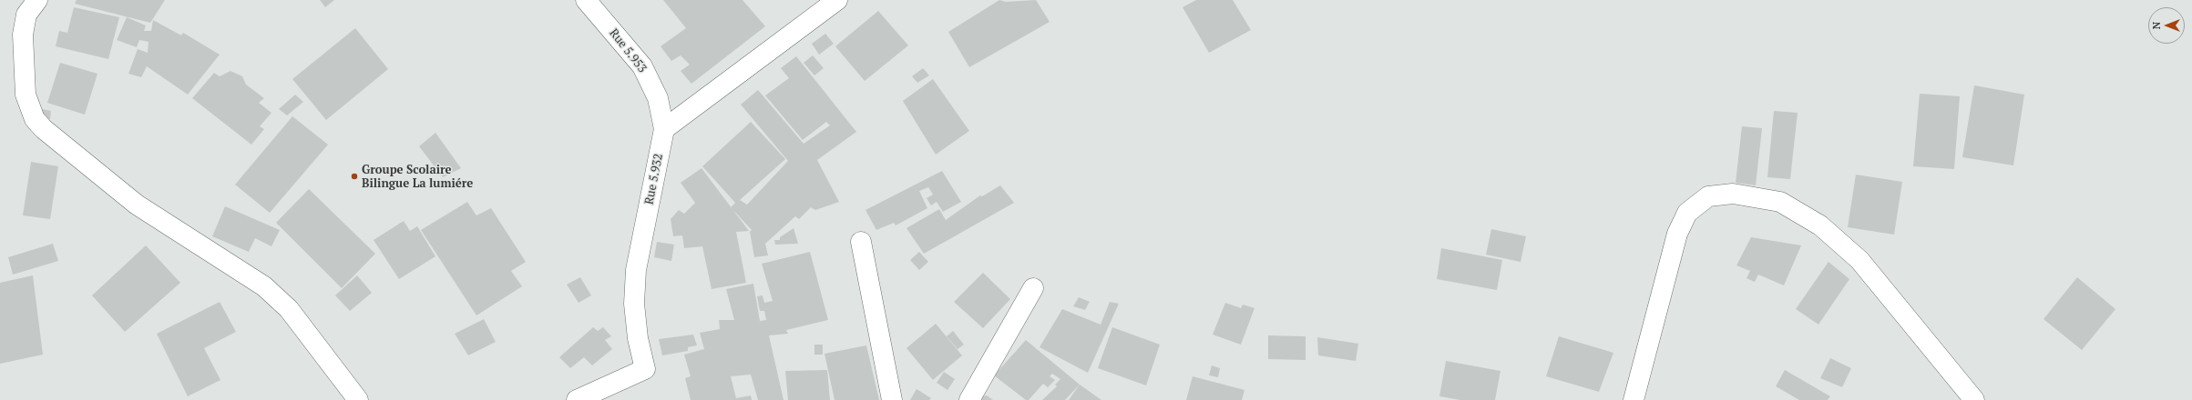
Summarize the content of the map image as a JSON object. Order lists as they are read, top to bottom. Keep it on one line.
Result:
{"streets":{"street":["Rue 5.953","Rue 5.932"]},"crossings":[["Rue 5.953","Rue 5.932"]],"places":["Groupe Scolaire Bilingue La lumiére"],"north":"left"}
